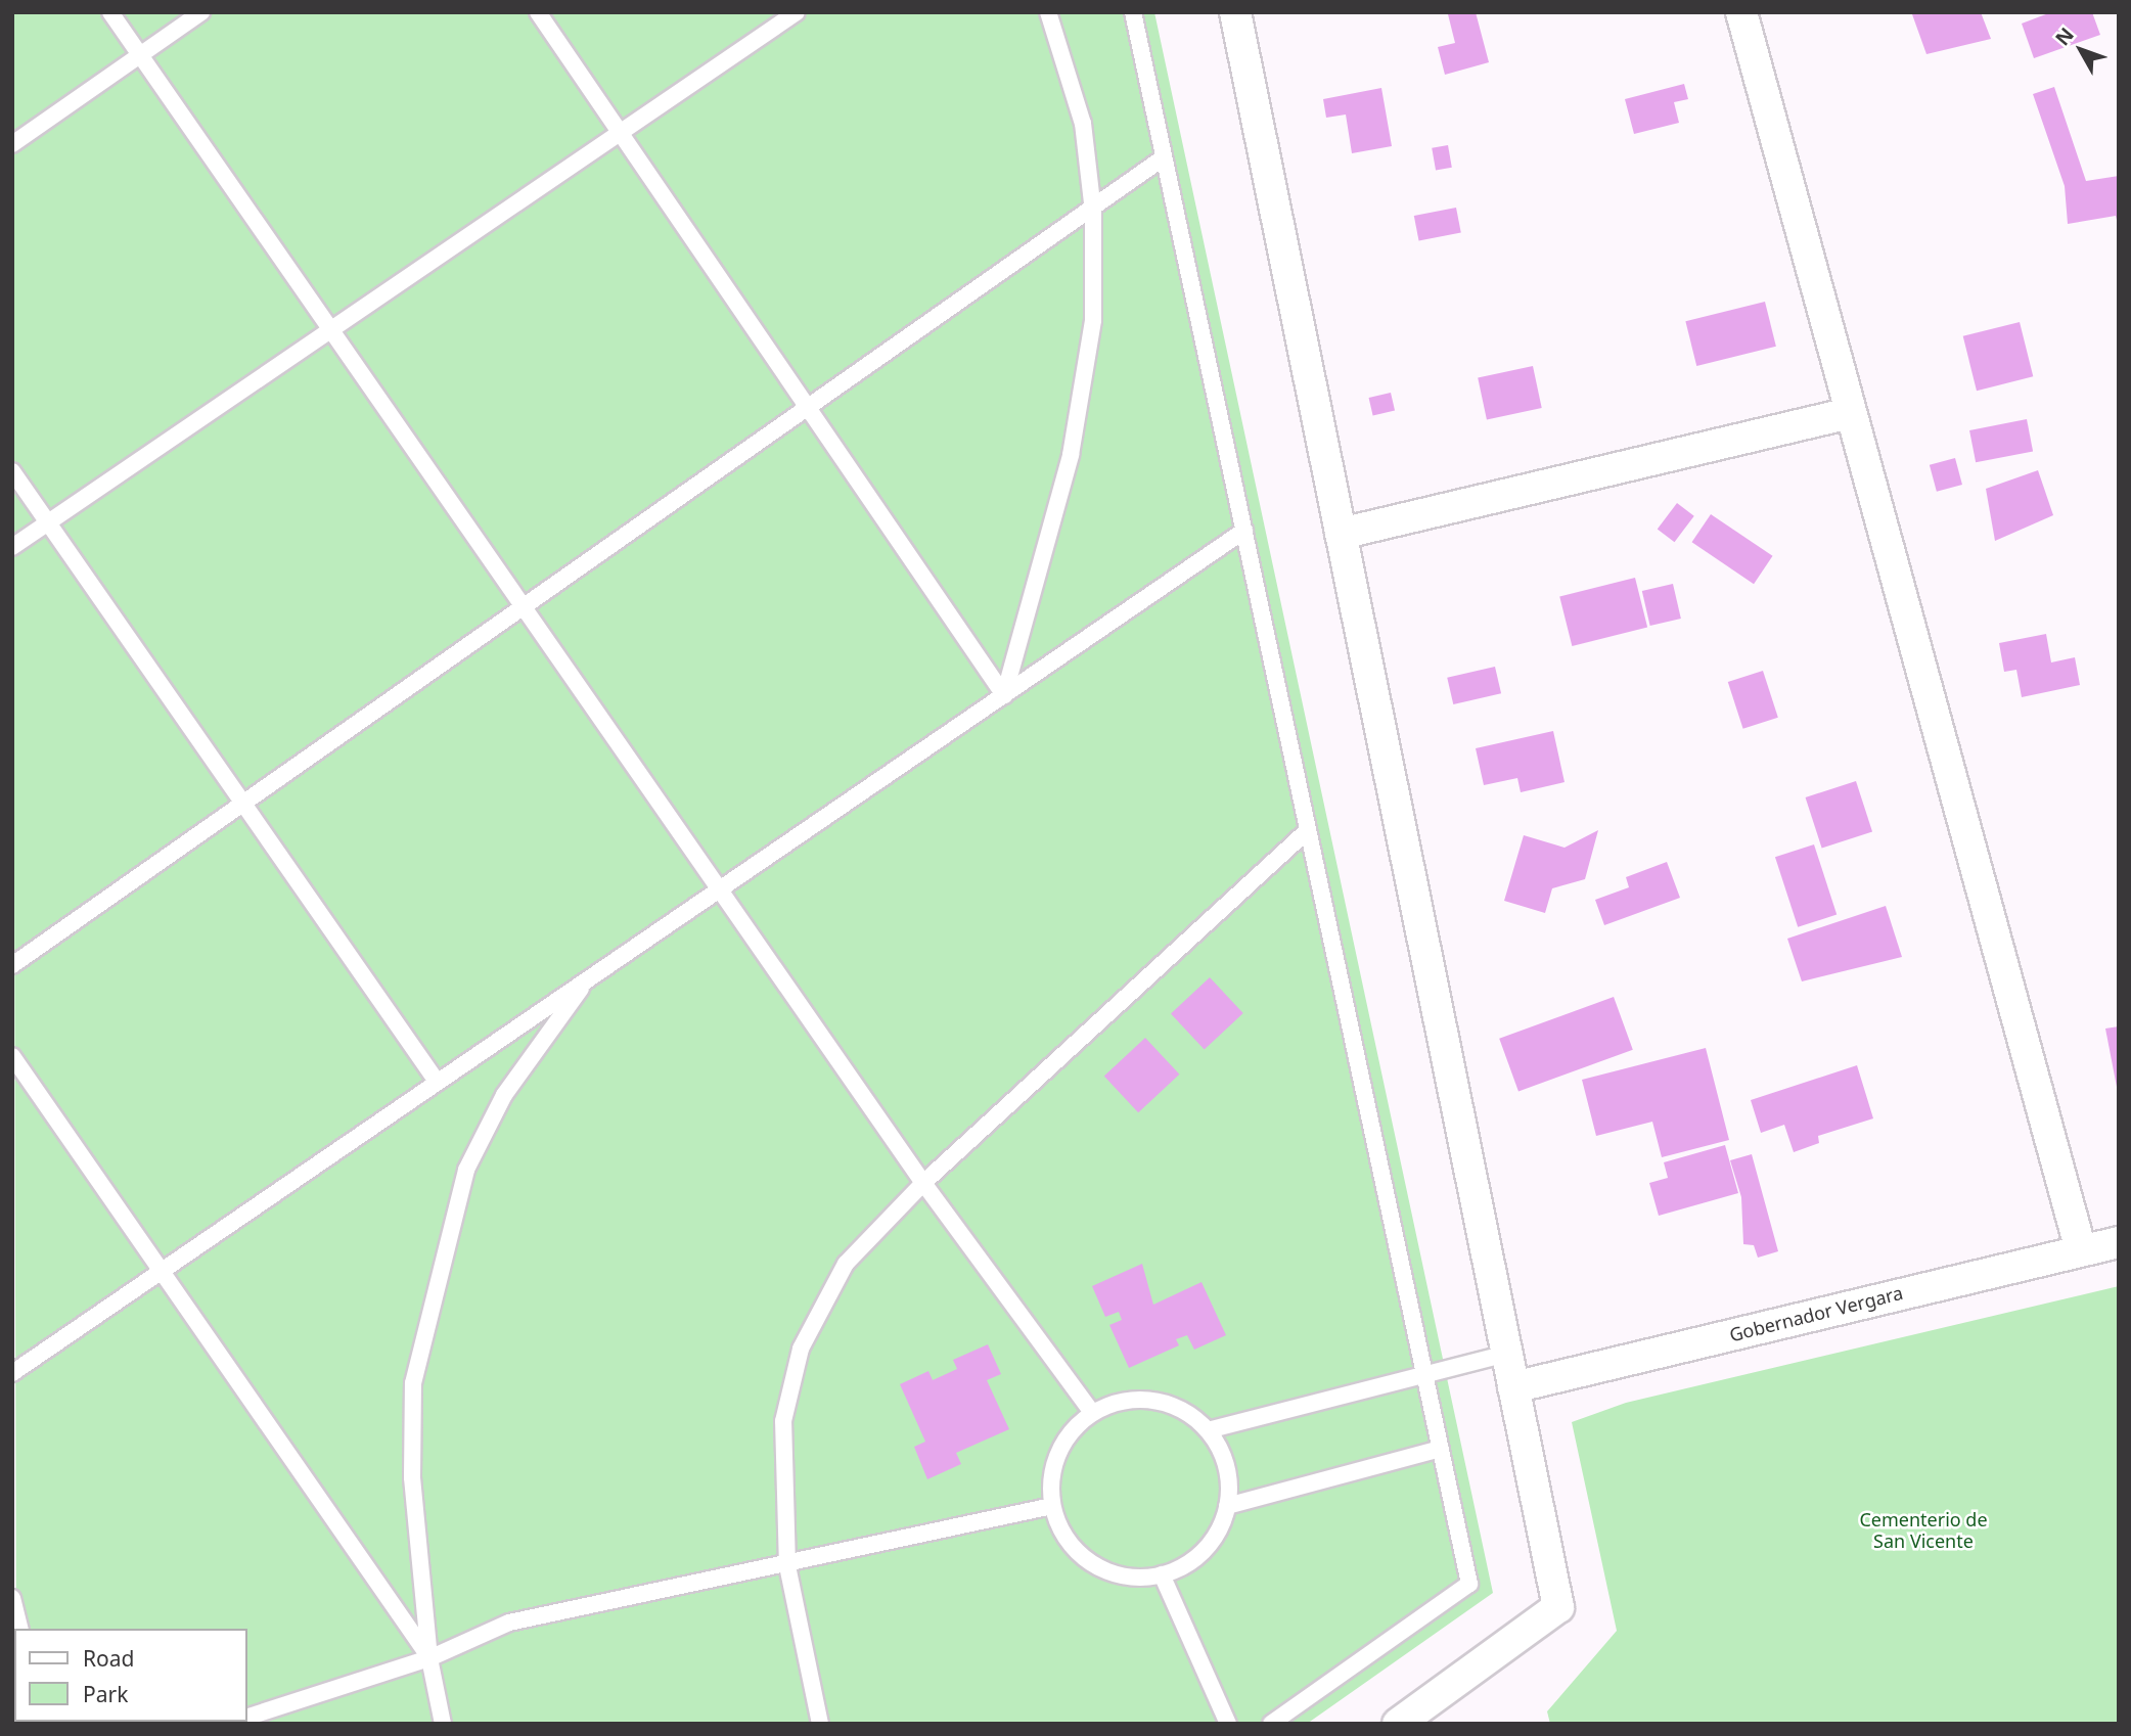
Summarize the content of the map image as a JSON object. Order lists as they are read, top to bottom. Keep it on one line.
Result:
{"streets":{"street":["Gobernador Vergara"]},"parks":["Cementerio de San Vicente"],"legend":["Road","Park"],"north":"top left"}
